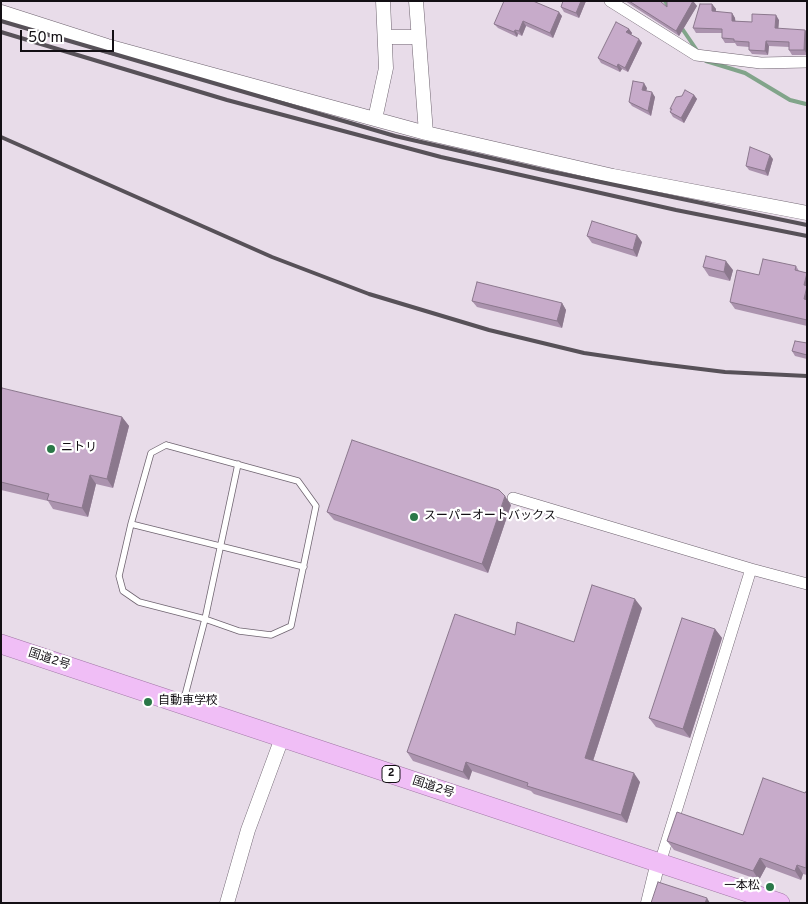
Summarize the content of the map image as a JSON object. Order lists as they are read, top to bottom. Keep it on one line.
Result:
{"streets":{"highway":["国道2号","2"]},"places":["ニトリ","スーパーオートバックス","自動車学校","一本松"],"scale_bar":"50 m"}
